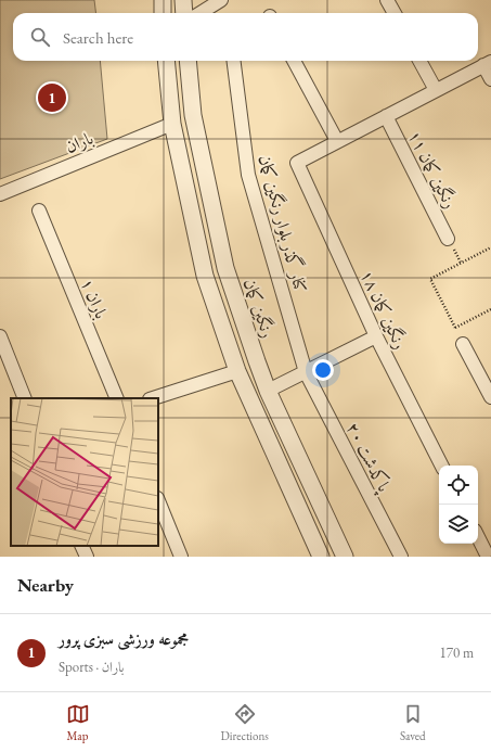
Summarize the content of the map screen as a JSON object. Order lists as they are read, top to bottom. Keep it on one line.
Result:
{"streets":{"street":["باران","رنگین کمان ۱۱","کنار گذر بلوار رنگین کمان","باران ۱","رنگین کمان","رنگین کمان ۱۸","پاکدشت ۲۰"]},"crossings":[["کنار گذر بلوار رنگین کمان","پاکدشت ۲۰"]],"page":{"search":"Search here","pins":"1","heading":"Nearby","list":[{"mark":"1","name":"مجموعه ورزشی سبزی پرور","note":"Sports · باران","value":"170 m"}],"nav":["Map","Directions","Saved"]}}
